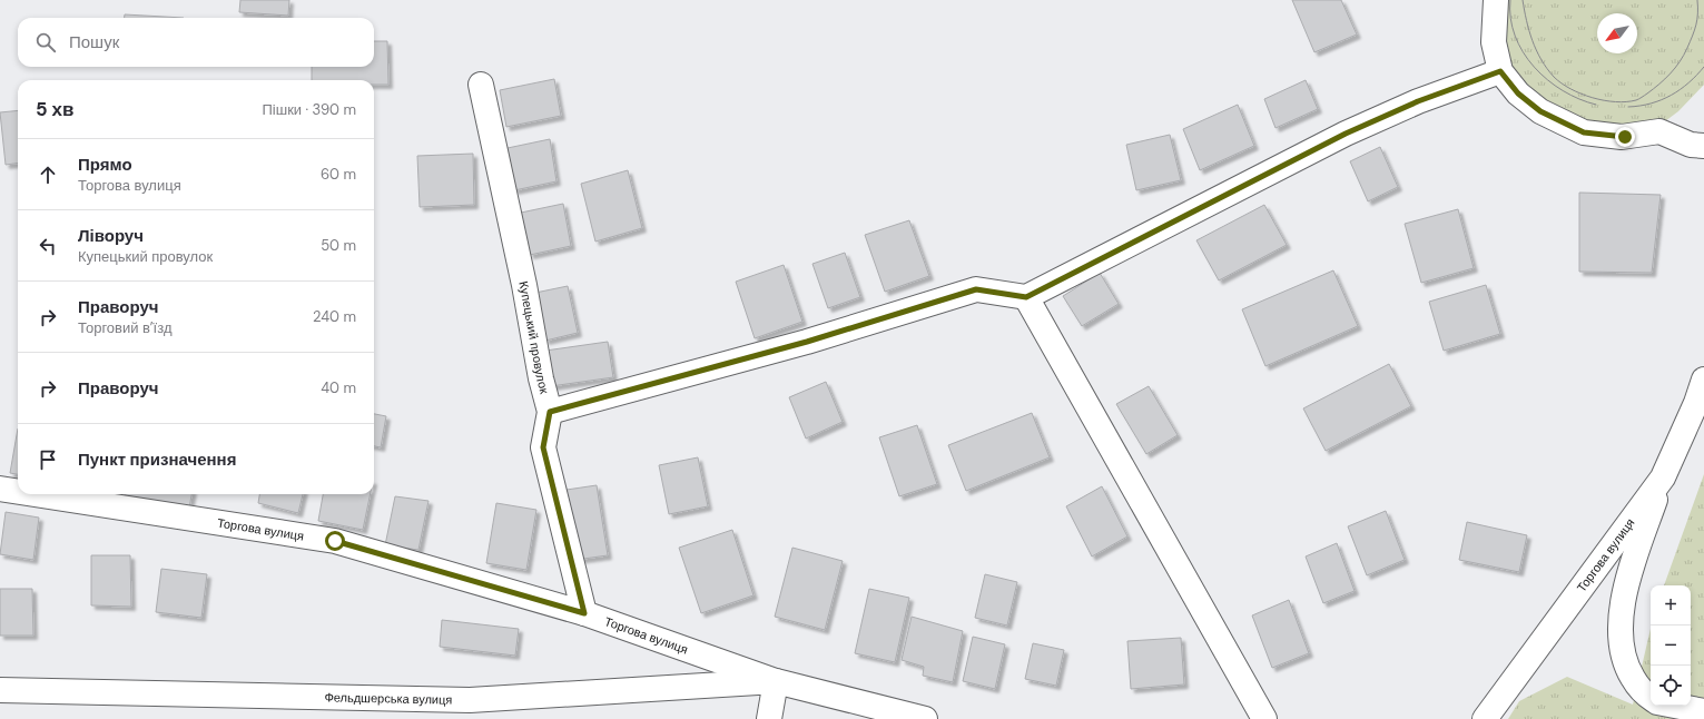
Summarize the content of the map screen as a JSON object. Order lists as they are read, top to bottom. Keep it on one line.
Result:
{"streets":{"street":["Купецький провулок","Торгова вулиця","Фельдшерська вулиця"]},"crossings":[["Купецький провулок","Торгова вулиця"],["Торгова вулиця","Фельдшерська вулиця"]],"north":"bottom left","page":{"search":"Пошук","heading":["5 хв","Пішки · 390 m"],"list":[["Прямо","Торгова вулиця","60 m"],["Ліворуч","Купецький провулок","50 m"],["Праворуч","Торговий в’їзд","240 m"],["Праворуч","40 m"],"Пункт призначення"],"map_buttons":["+","−"]}}
